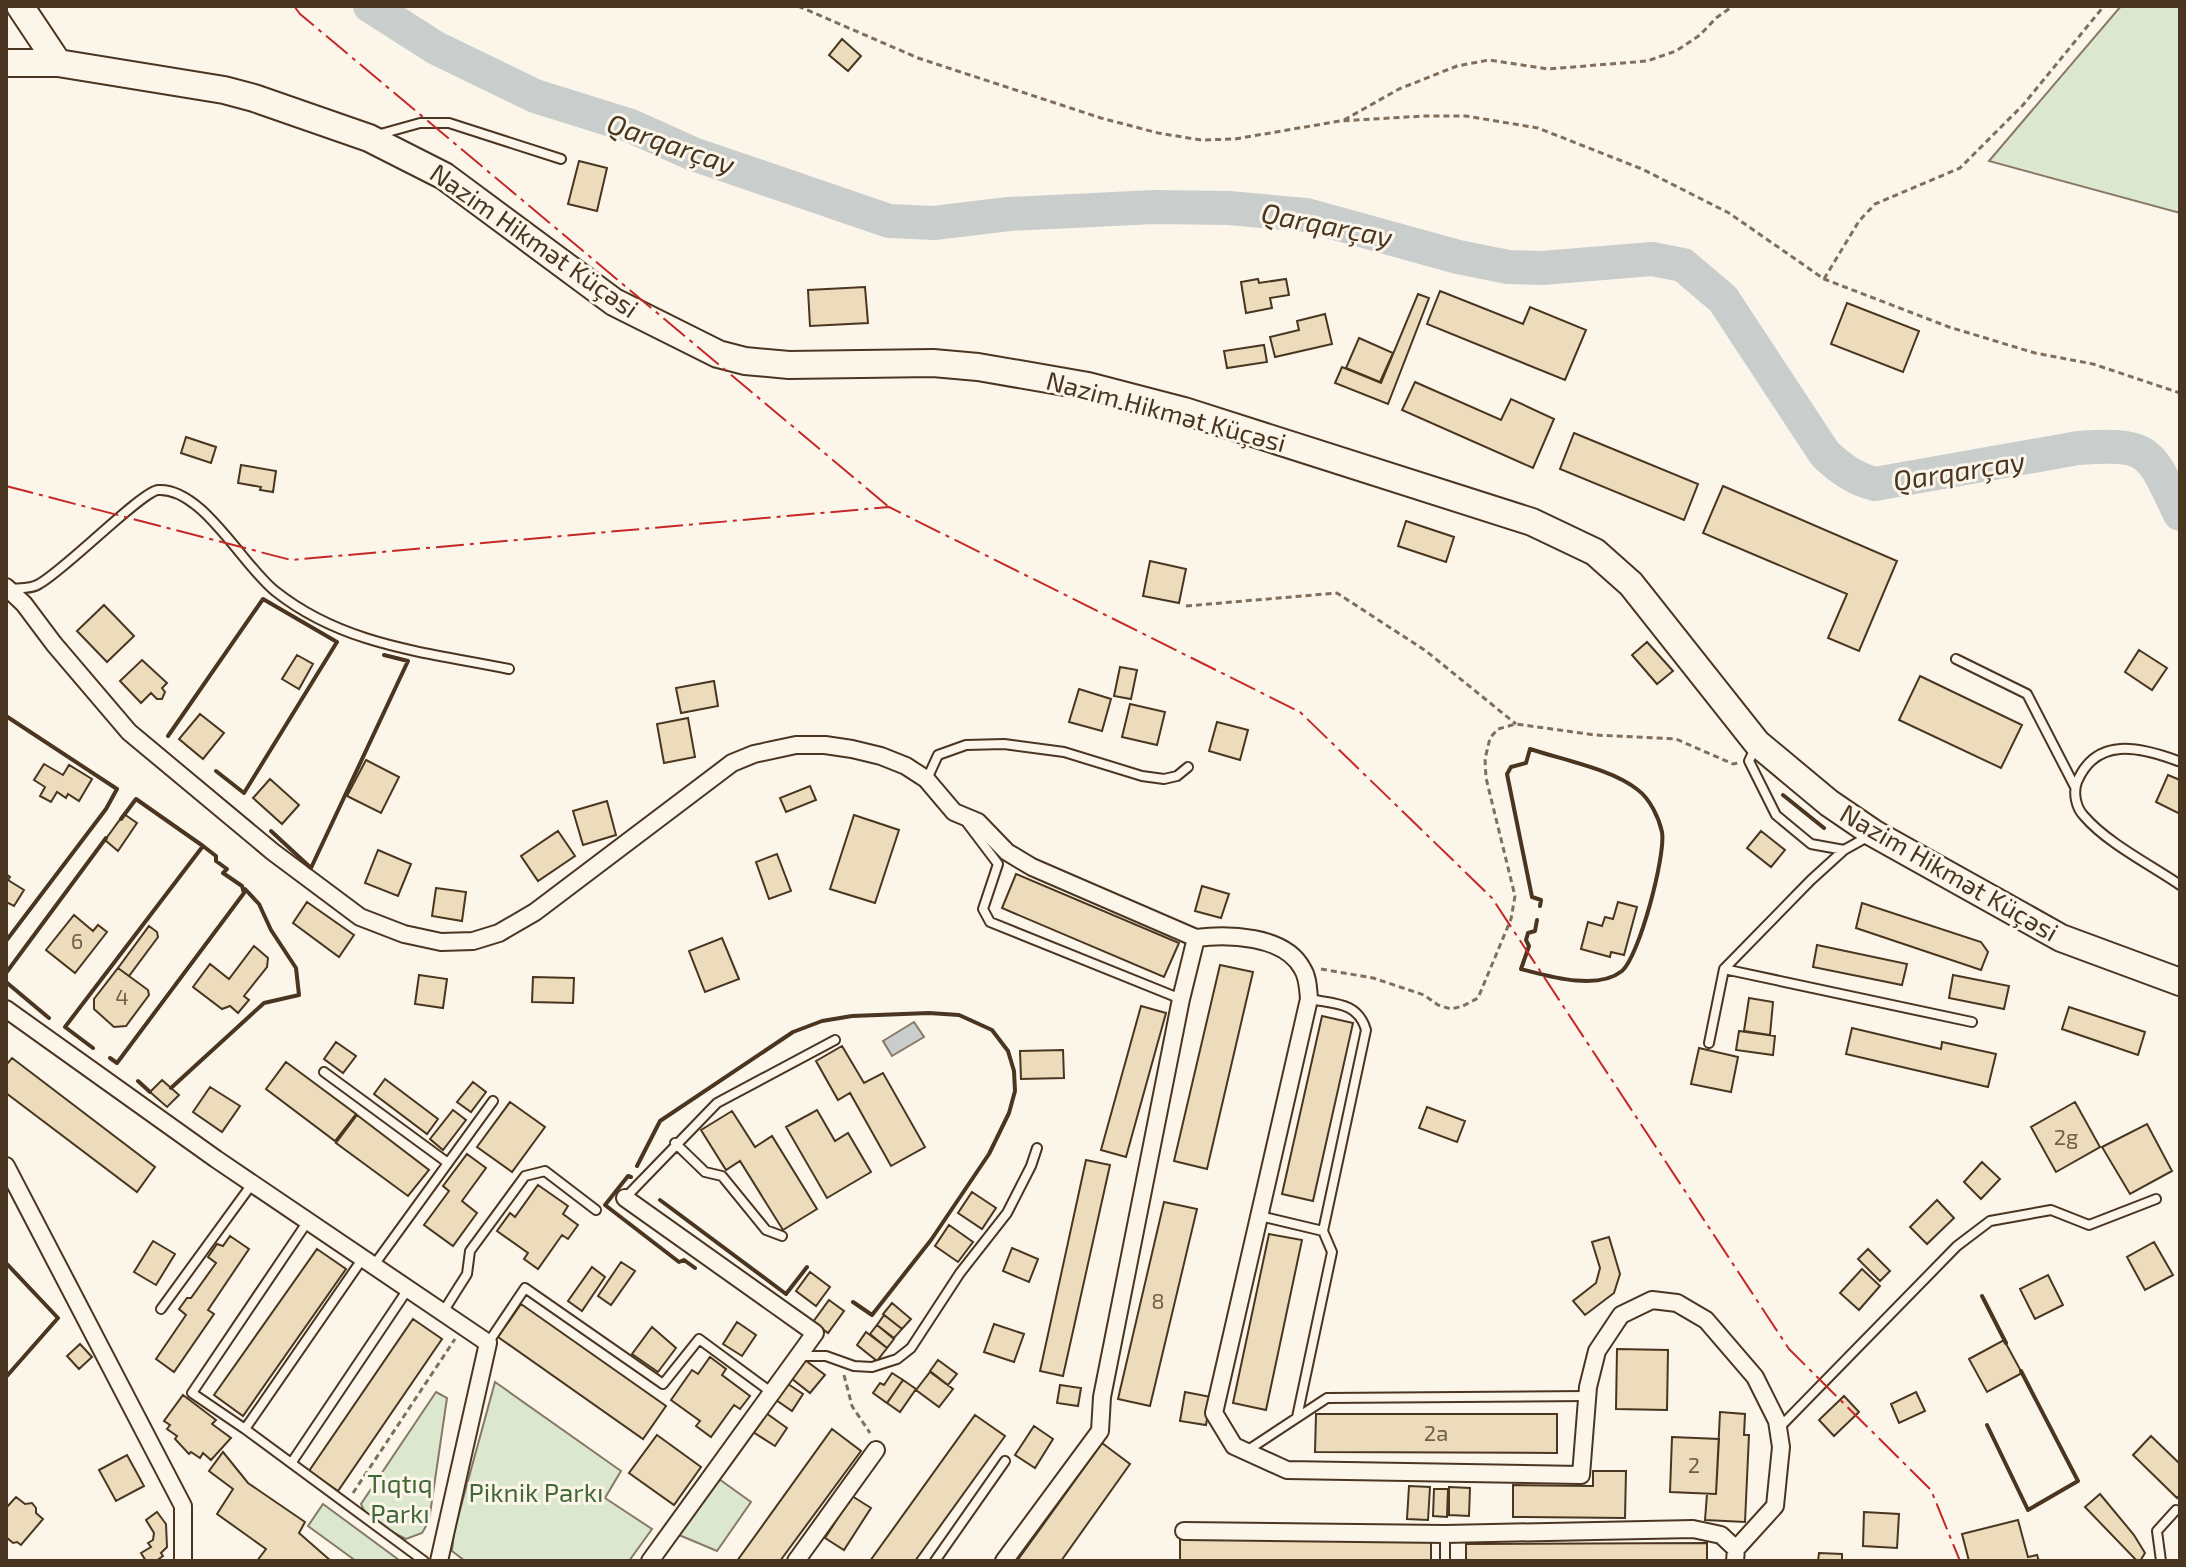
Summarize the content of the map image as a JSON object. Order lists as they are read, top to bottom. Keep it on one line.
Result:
{"streets":{"main road":["Nazim Hikmət Küçəsi"]},"water":["Qarqarçay"],"parks":["Tıqtıq Parkı","Piknik Parkı"],"house_numbers":["6","4","2g","8","2a","2"]}
